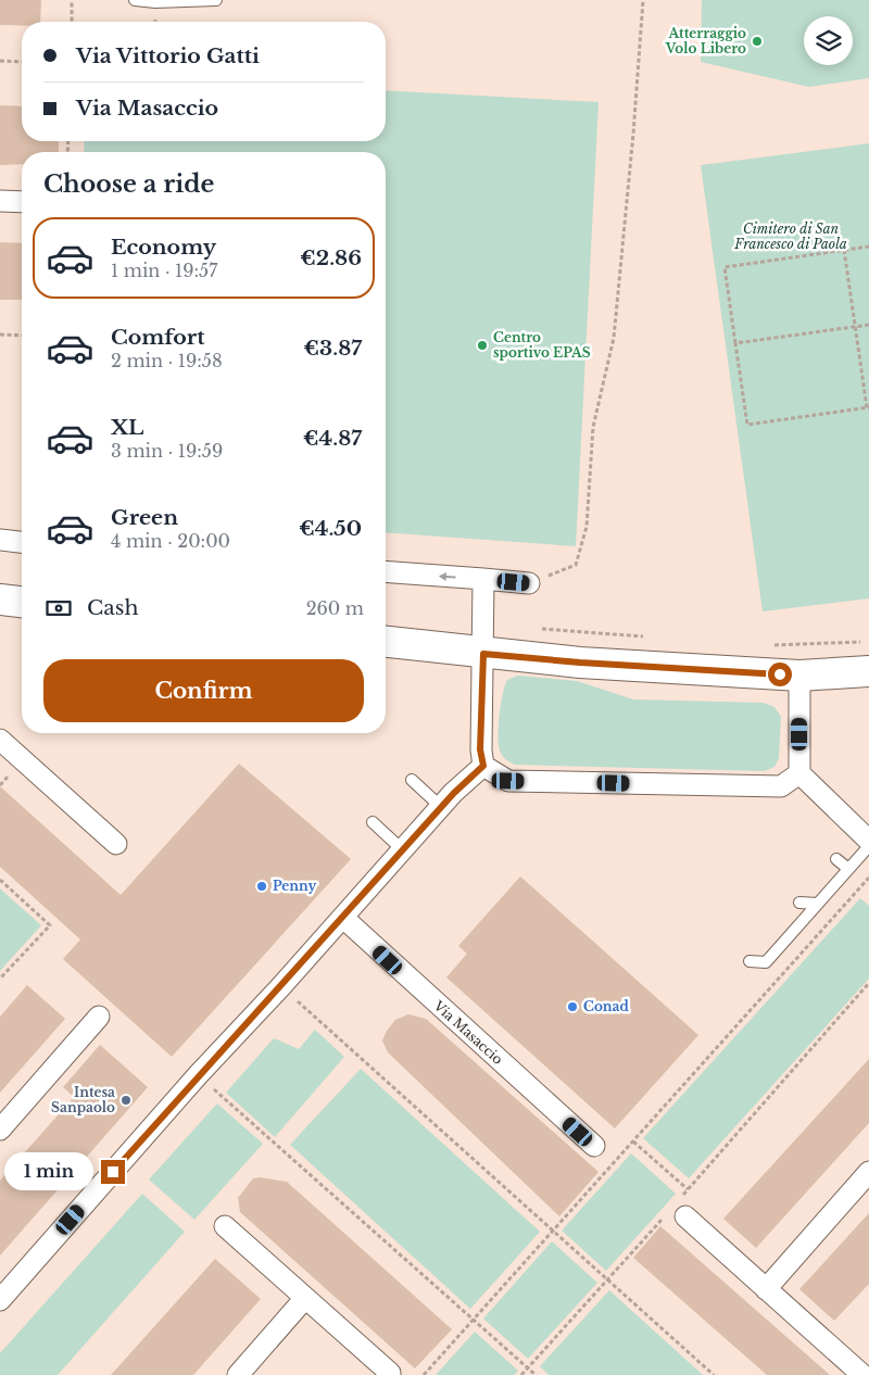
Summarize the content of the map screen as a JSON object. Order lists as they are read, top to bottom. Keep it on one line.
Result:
{"streets":{"street":["Via Masaccio"]},"parks":["Cimitero di San Francesco di Paola"],"places":["Atterraggio Volo Libero","Centro sportivo EPAS","Penny","Conad","Intesa Sanpaolo"],"page":{"banner":["Via Vittorio Gatti","Via Masaccio"],"heading":"Choose a ride","list":[{"name":"Economy","note":"1 min · 19:57","value":"€2.86"},{"name":"Comfort","note":"2 min · 19:58","value":"€3.87"},{"name":"XL","note":"3 min · 19:59","value":"€4.87"},{"name":"Green","note":"4 min · 20:00","value":"€4.50"}],"pay":["Cash","260 m"],"buttons":"Confirm","bubble":"1 min"}}
